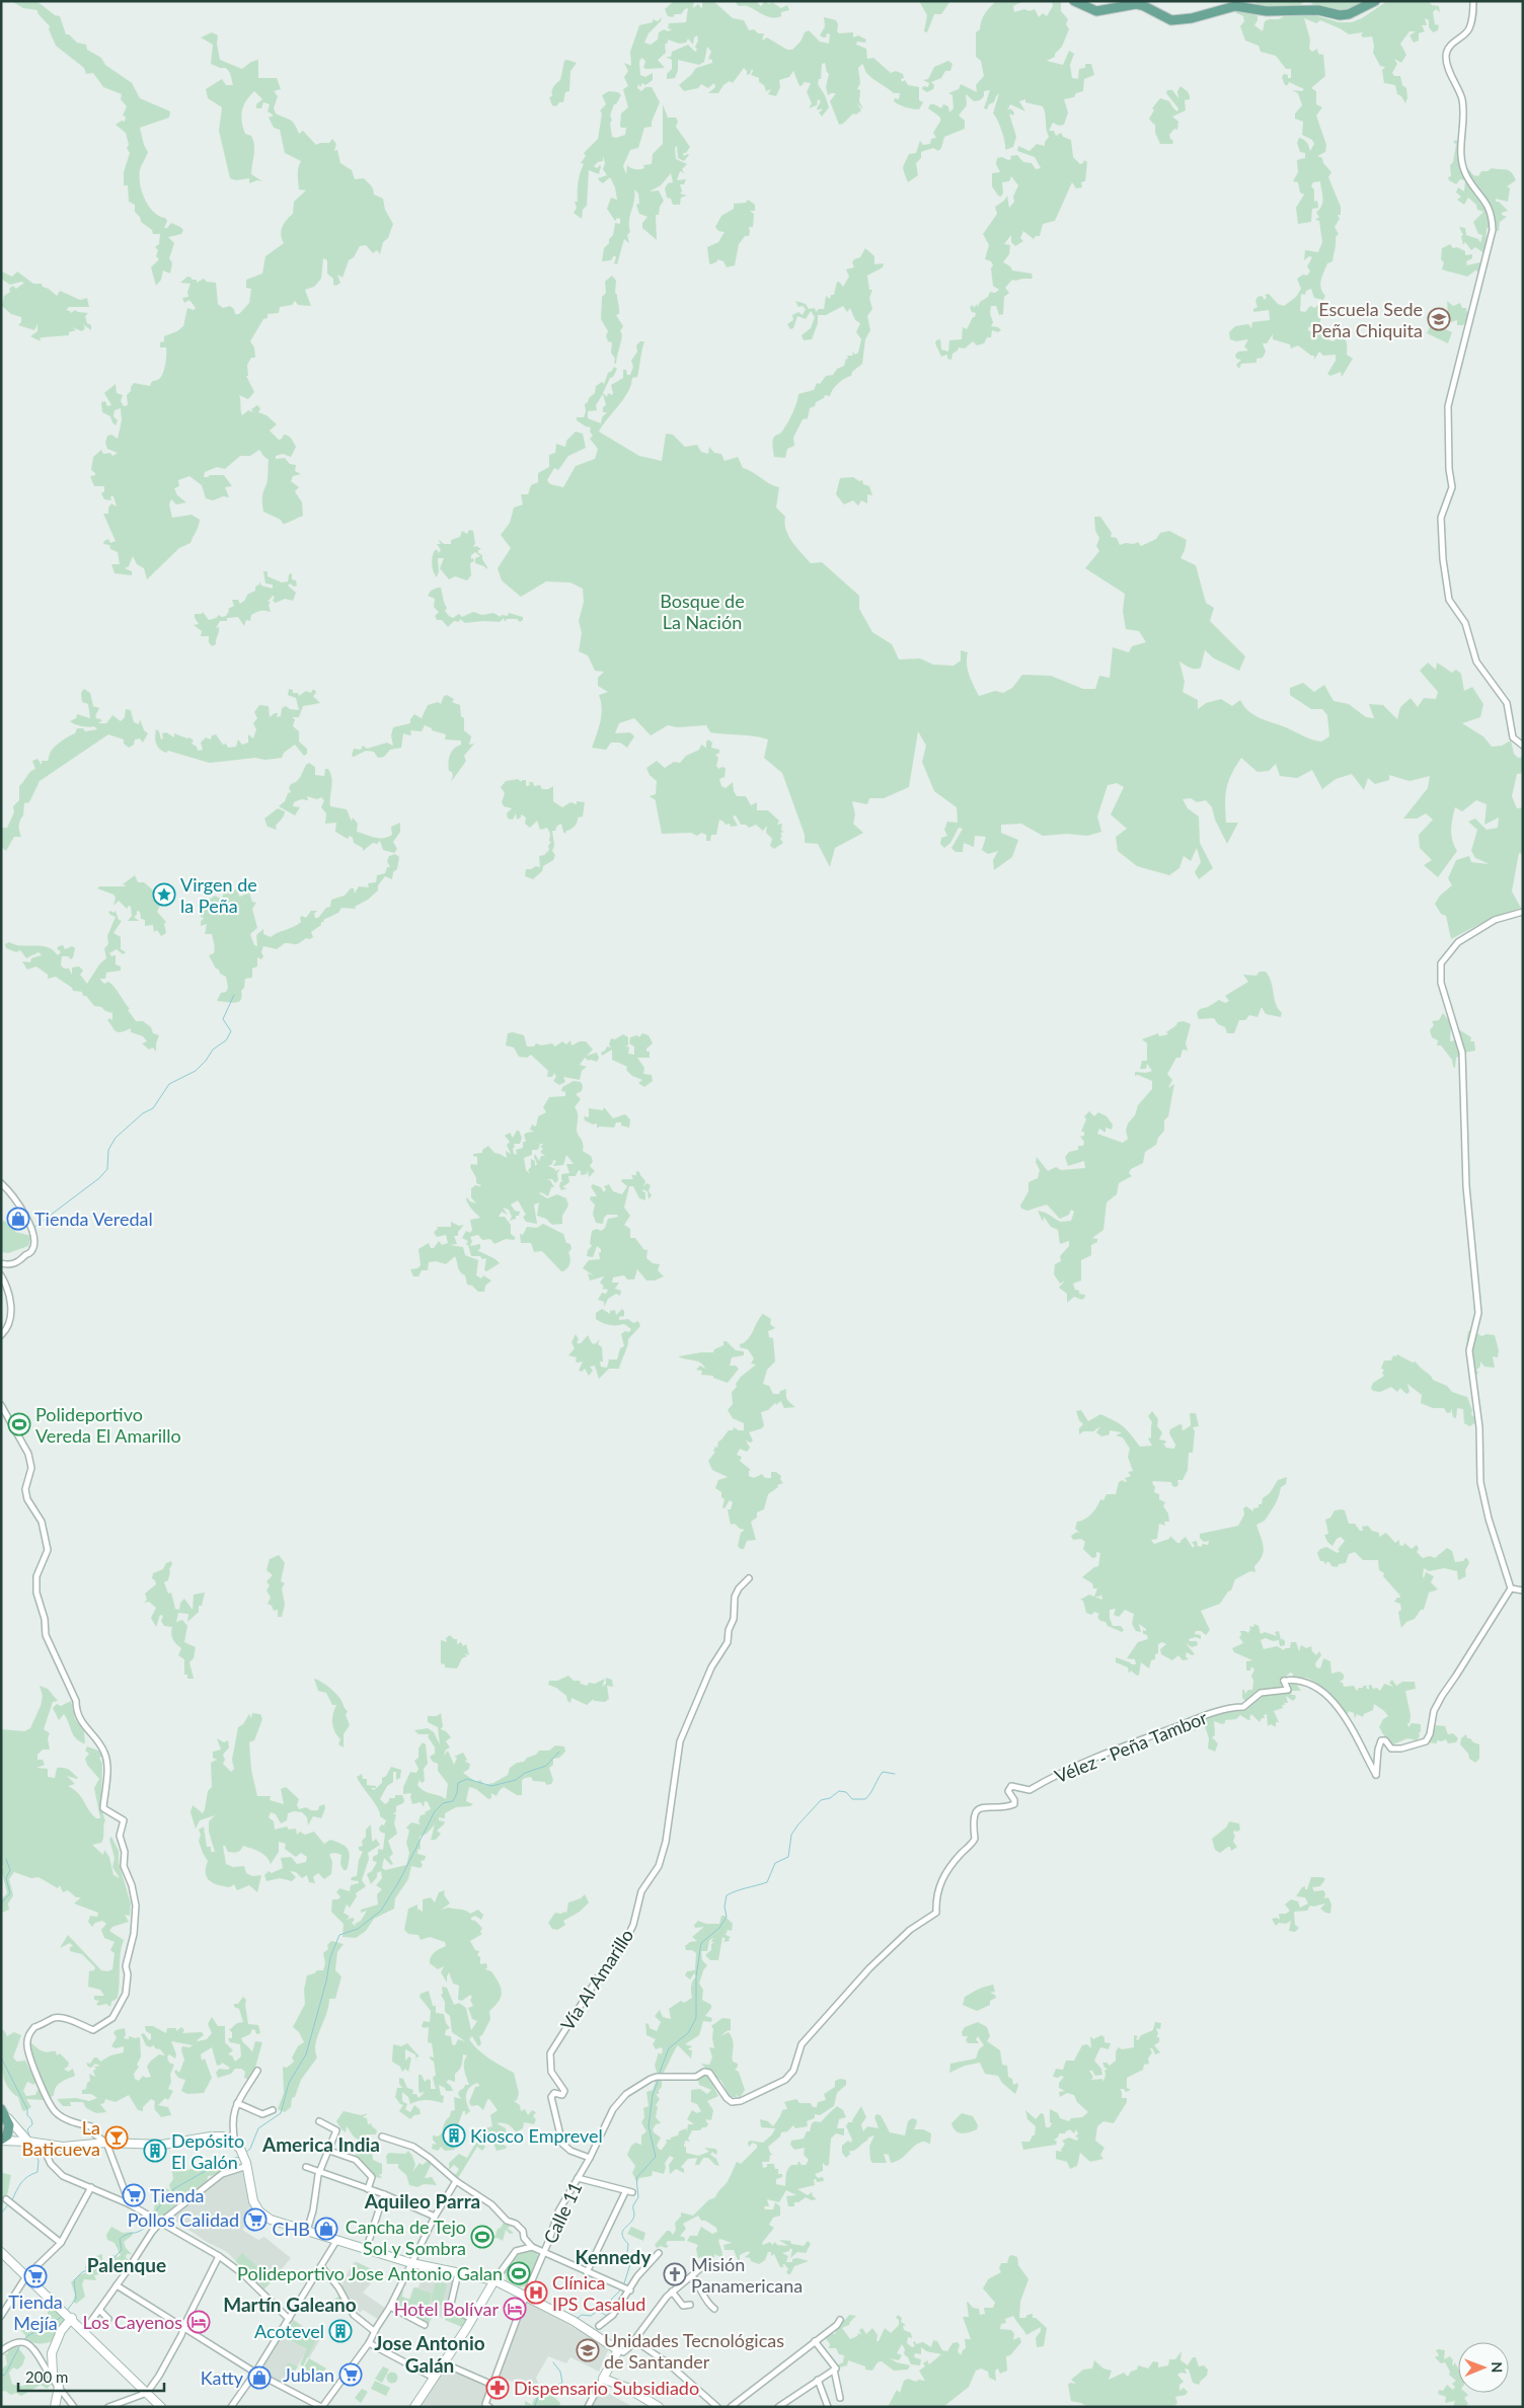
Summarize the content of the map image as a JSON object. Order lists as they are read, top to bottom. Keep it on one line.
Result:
{"streets":{"street":["Vélez - Peña Tambor","Vía Al Amarillo","Calle 11"]},"crossings":[["Vélez - Peña Tambor","Calle 11"],["Vía Al Amarillo","Calle 11"]],"districts":["America India","Aquileo Parra","Kennedy","Palenque","Martín Galeano","Jose Antonio Galán"],"parks":["Bosque de La Nación"],"places":{"school or university":["Escuela Sede Peña Chiquita","Unidades Tecnológicas de Santander"],"place":["Virgen de la Peña"],"shop":["Tienda Veredal","CHB","Katty"],"sports":["Polideportivo Vereda El Amarillo","Cancha de Tejo Sol y Sombra","Polideportivo Jose Antonio Galan"],"building":["Kiosco Emprevel","Depósito El Galón","Acotevel"],"bar":["La Baticueva"],"supermarket":["Tienda","Pollos Calidad","Tienda Mejía","Jublan"],"church":["Misión Panamericana"],"hospital":["Clínica IPS Casalud"],"hotel":["Hotel Bolívar","Los Cayenos"],"pharmacy":["Dispensario Subsidiado"]},"scale_bar":"200 m","north":"right"}
